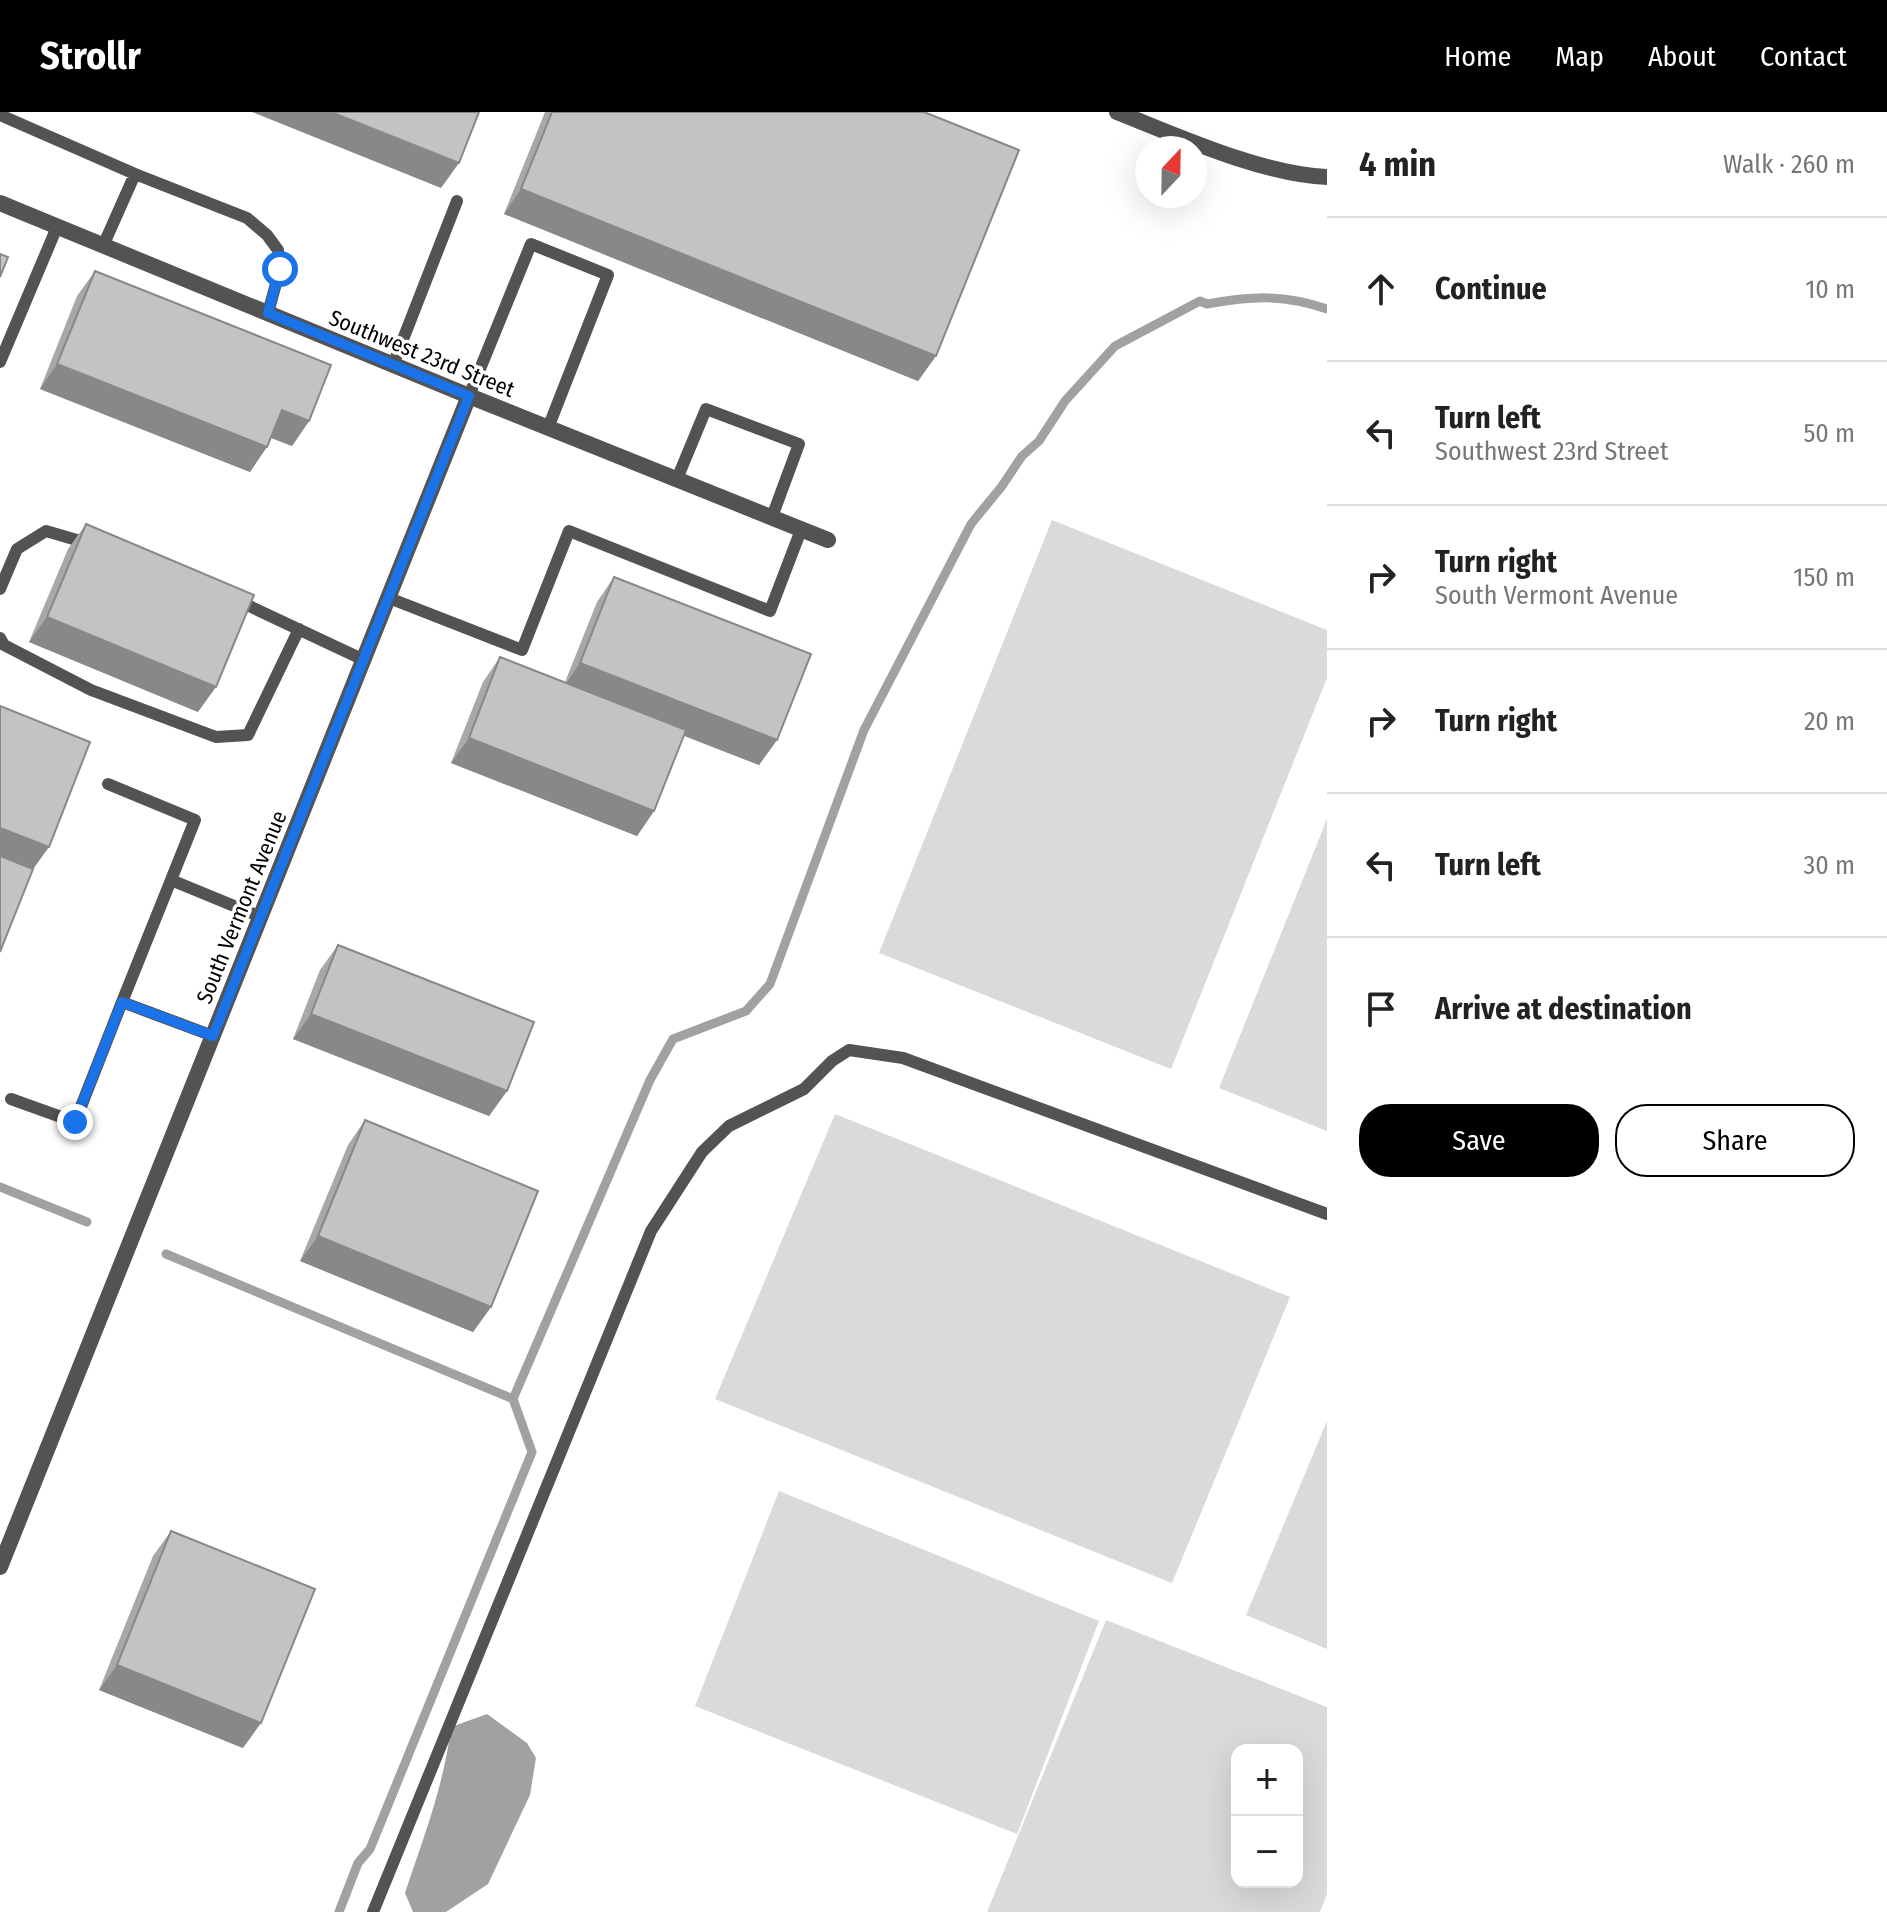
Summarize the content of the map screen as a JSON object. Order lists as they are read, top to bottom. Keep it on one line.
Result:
{"streets":{"street":["Southwest 23rd Street","South Vermont Avenue"]},"crossings":[["Southwest 23rd Street","South Vermont Avenue"]],"north":"top","page":{"header":"Strollr","nav":["Home","Map","About","Contact"],"heading":["4 min","Walk · 260 m"],"list":[["Continue","10 m"],["Turn left","Southwest 23rd Street","50 m"],["Turn right","South Vermont Avenue","150 m"],["Turn right","20 m"],["Turn left","30 m"],"Arrive at destination"],"buttons":["Save","Share"],"map_buttons":["+","−"]}}
